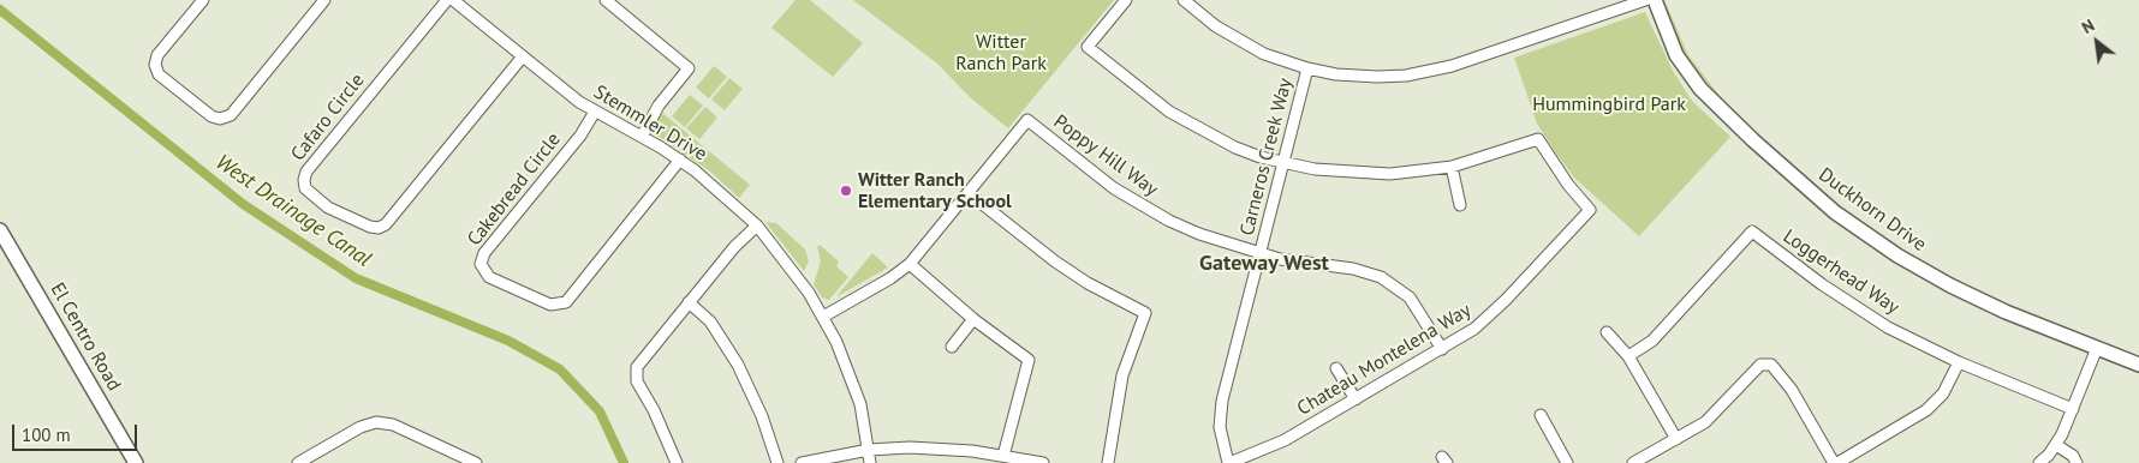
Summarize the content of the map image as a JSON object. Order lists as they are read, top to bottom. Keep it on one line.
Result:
{"streets":{"street":["Cafaro Circle","Stemmler Drive","Poppy Hill Way","Carneros Creek Way","Cakebread Circle","Duckhorn Drive","Loggerhead Way","El Centro Road","Chateau Montelena Way"]},"crossings":[["Cafaro Circle","Stemmler Drive"],["Stemmler Drive","Poppy Hill Way"],["Stemmler Drive","Cakebread Circle"],["Poppy Hill Way","Carneros Creek Way"],["Poppy Hill Way","Chateau Montelena Way"],["Carneros Creek Way","Chateau Montelena Way"]],"districts":["Gateway West"],"water":["West Drainage Canal"],"parks":["Witter Ranch Park","Hummingbird Park"],"places":["Witter Ranch Elementary School"],"scale_bar":"100 m","north":"top left"}
